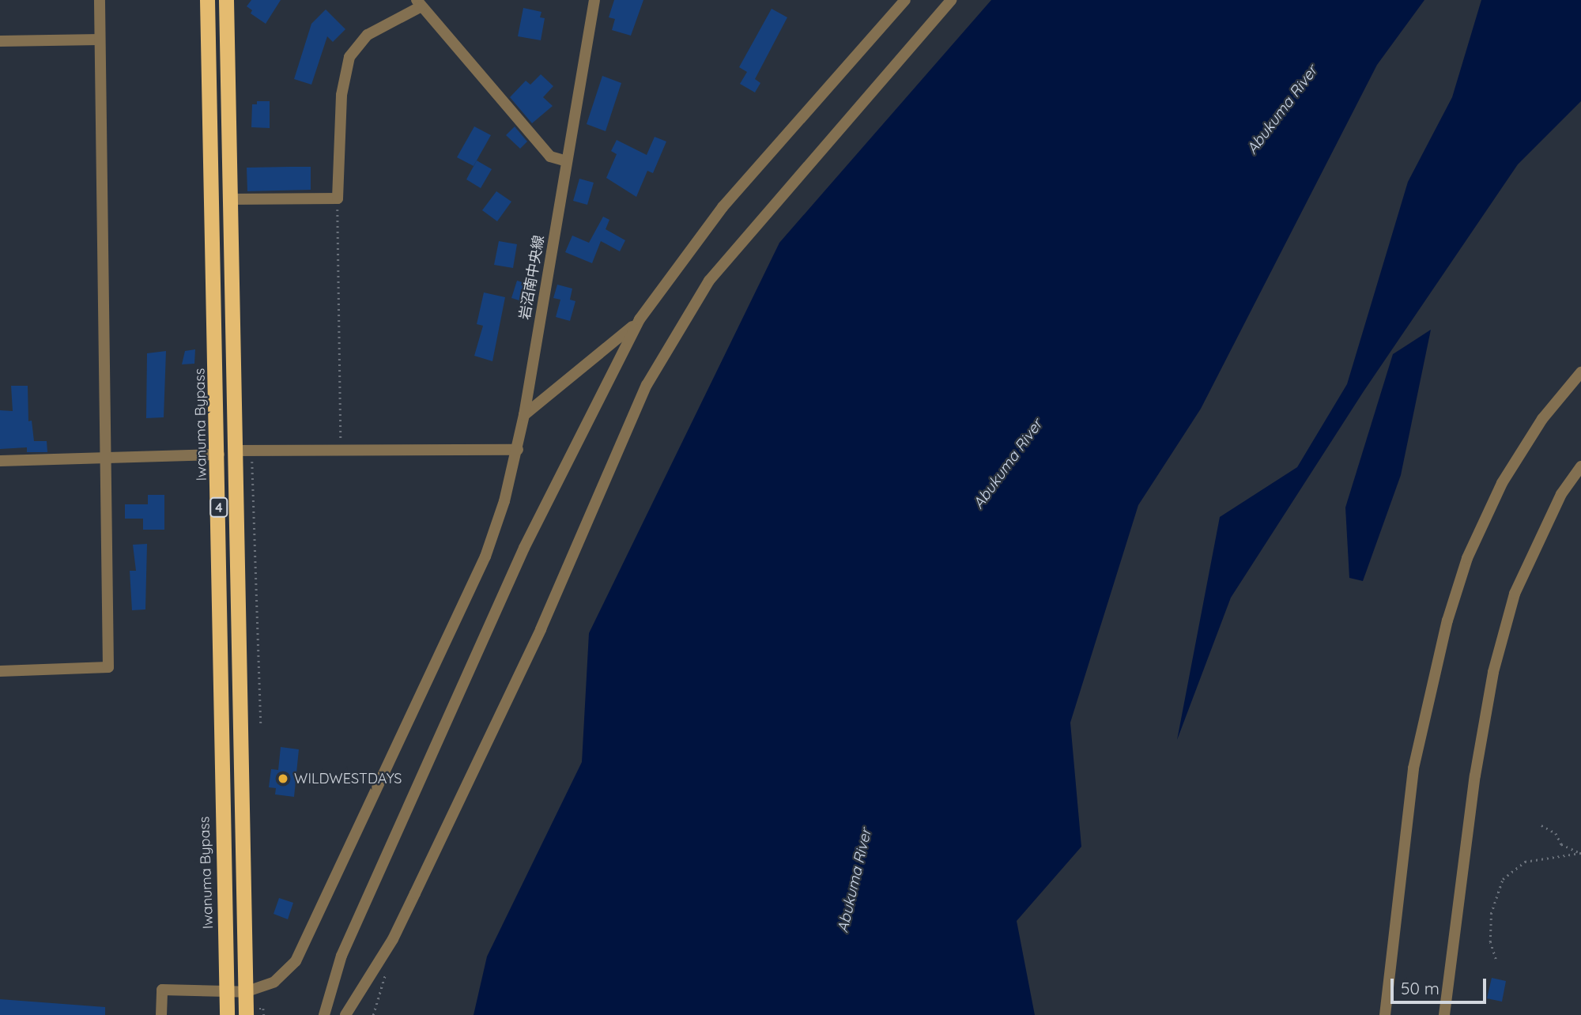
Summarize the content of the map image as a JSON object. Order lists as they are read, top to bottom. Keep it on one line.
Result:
{"streets":{"highway":["Iwanuma Bypass","4"],"street":["岩沼南中央線"]},"crossings":[["岩沼南中央線","4"]],"water":["Abukuma River"],"places":["WILDWESTDAYS"],"scale_bar":"50 m"}
